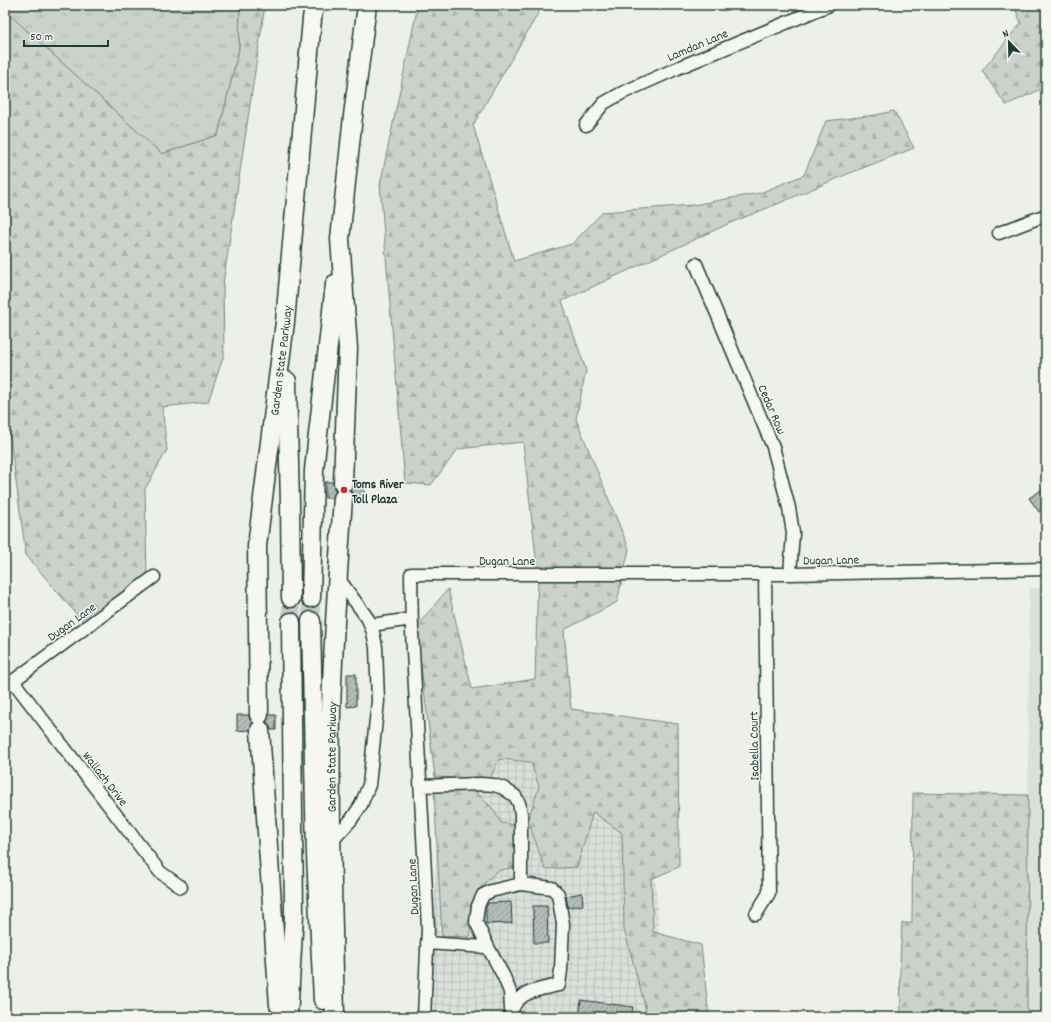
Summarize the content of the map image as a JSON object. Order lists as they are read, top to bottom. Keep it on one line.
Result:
{"streets":{"highway":["Garden State Parkway"],"street":["Lamdan Lane","Cedar Row","Dugan Lane","Isabella Court","Wallach Drive"]},"crossings":[["Cedar Row","Dugan Lane"],["Dugan Lane","Isabella Court"],["Dugan Lane","Wallach Drive"]],"places":["Toms River Toll Plaza"],"scale_bar":"50 m","north":"top left"}
